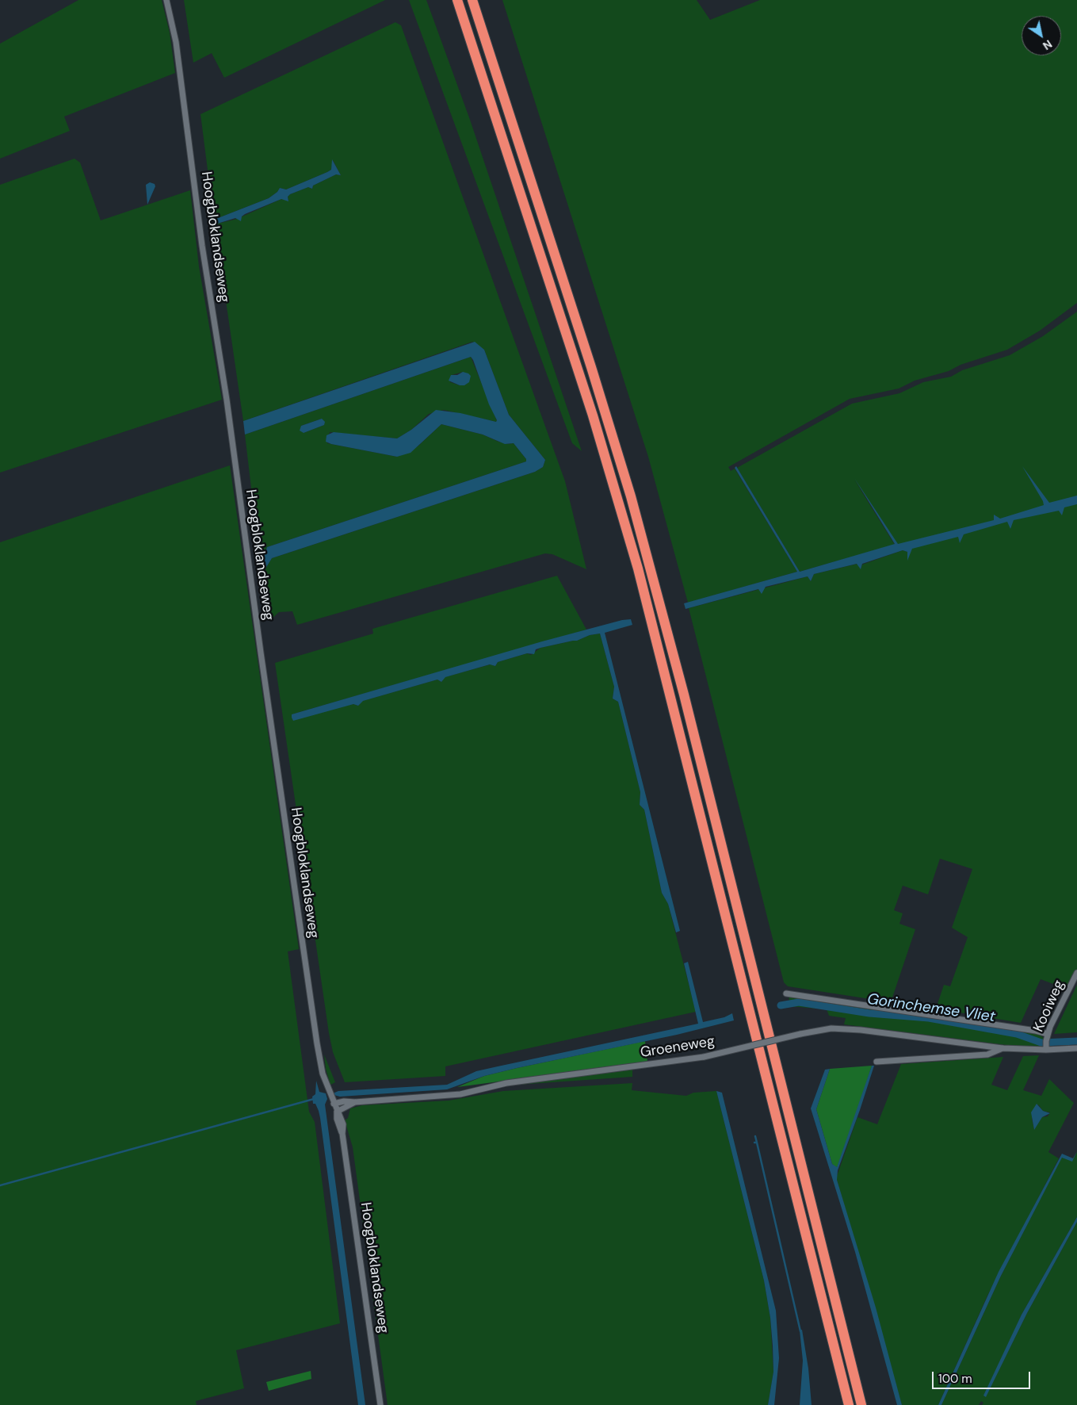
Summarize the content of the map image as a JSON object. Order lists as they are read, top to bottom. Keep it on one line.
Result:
{"streets":{"street":["Hoogbloklandseweg","Kooiweg","Groeneweg"]},"crossings":[["Hoogbloklandseweg","Groeneweg"],["Kooiweg","Groeneweg"]],"water":["Gorinchemse Vliet"],"scale_bar":"100 m","north":"bottom right"}
